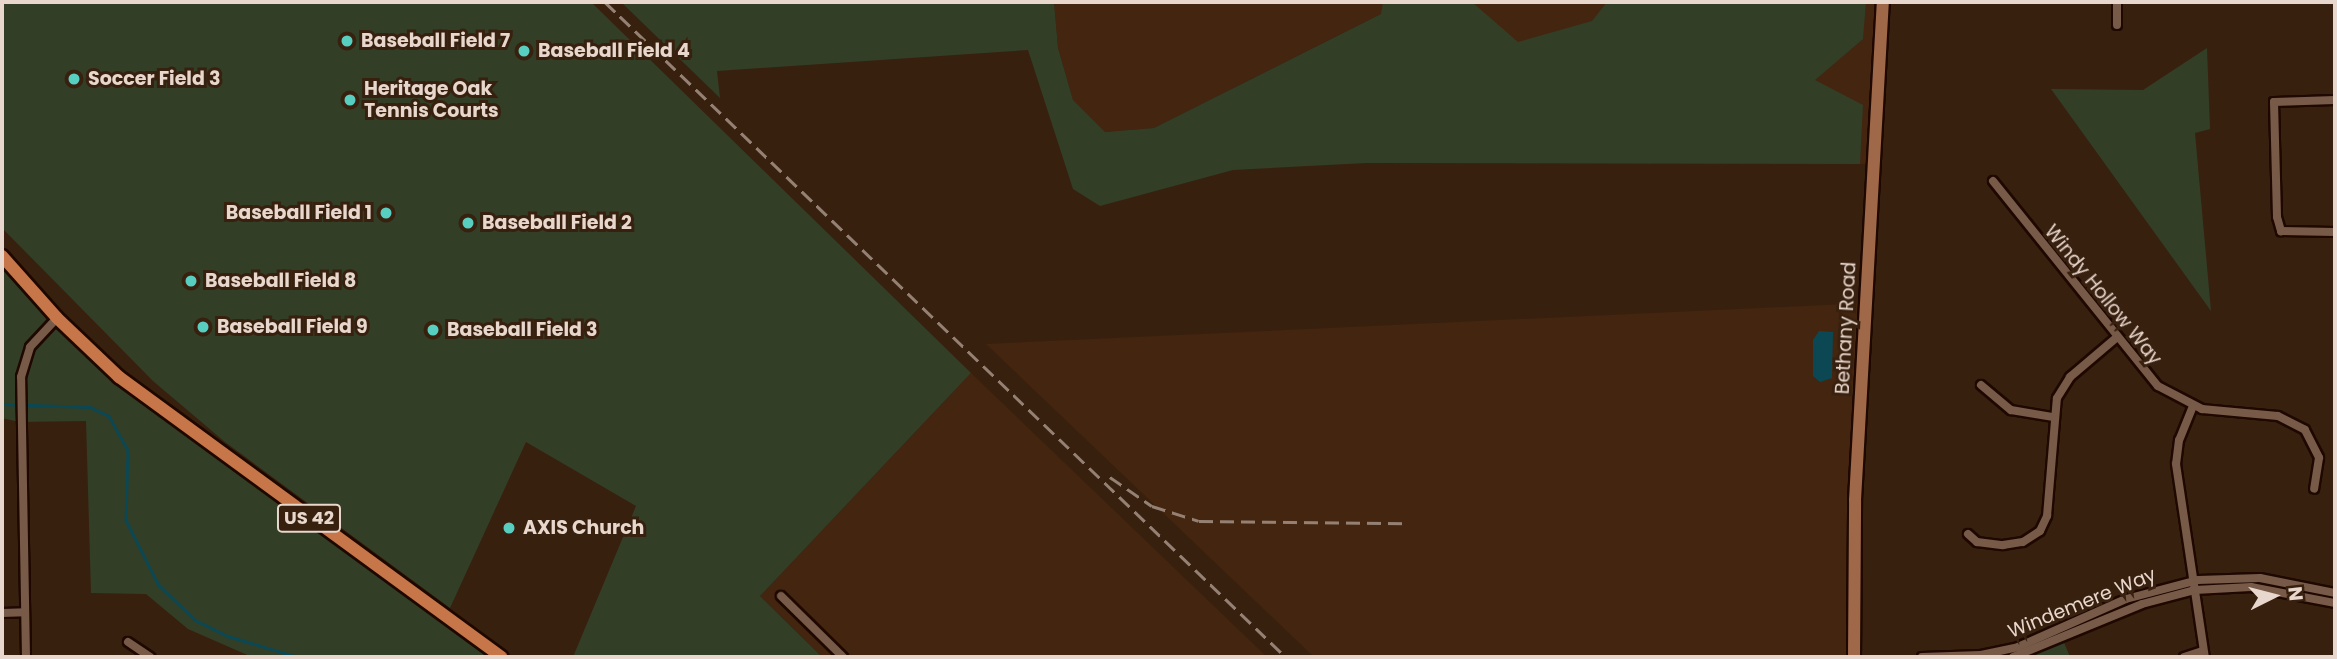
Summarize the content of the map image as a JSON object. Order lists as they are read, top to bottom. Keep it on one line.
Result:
{"streets":{"main road":["Bethany Road","US 42"],"street":["Windy Hollow Way","Windemere Way"]},"places":["Baseball Field 7","Baseball Field 4","Soccer Field 3","Heritage Oak Tennis Courts","Baseball Field 1","Baseball Field 2","Baseball Field 8","Baseball Field 9","Baseball Field 3","AXIS Church"],"north":"right"}
